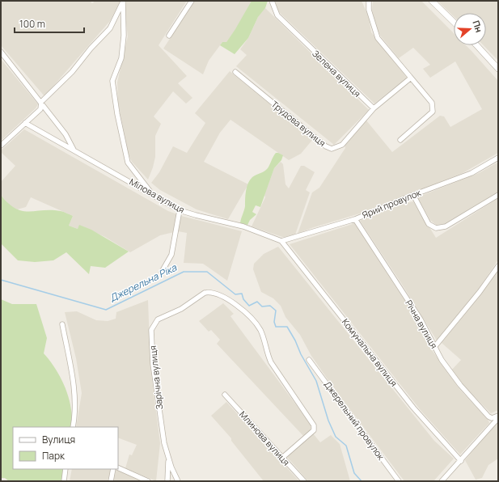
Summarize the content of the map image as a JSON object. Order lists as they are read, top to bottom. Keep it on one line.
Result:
{"streets":{"street":["Зелена вулиця","Трудова вулиця","Мілова вулиця","Ярий провулок","Річна вулиця","Комунальна вулиця","Зарічна вулиця","Джерельний провулок","Млинова вулиця"]},"crossings":[["Зелена вулиця","Трудова вулиця"],["Мілова вулиця","Ярий провулок"],["Мілова вулиця","Комунальна вулиця"],["Ярий провулок","Річна вулиця"],["Ярий провулок","Комунальна вулиця"],["Зарічна вулиця","Млинова вулиця"]],"water":["Джерельна Ріка"],"legend":["Вулиця","Парк"],"scale_bar":"100 m","north":"right"}
